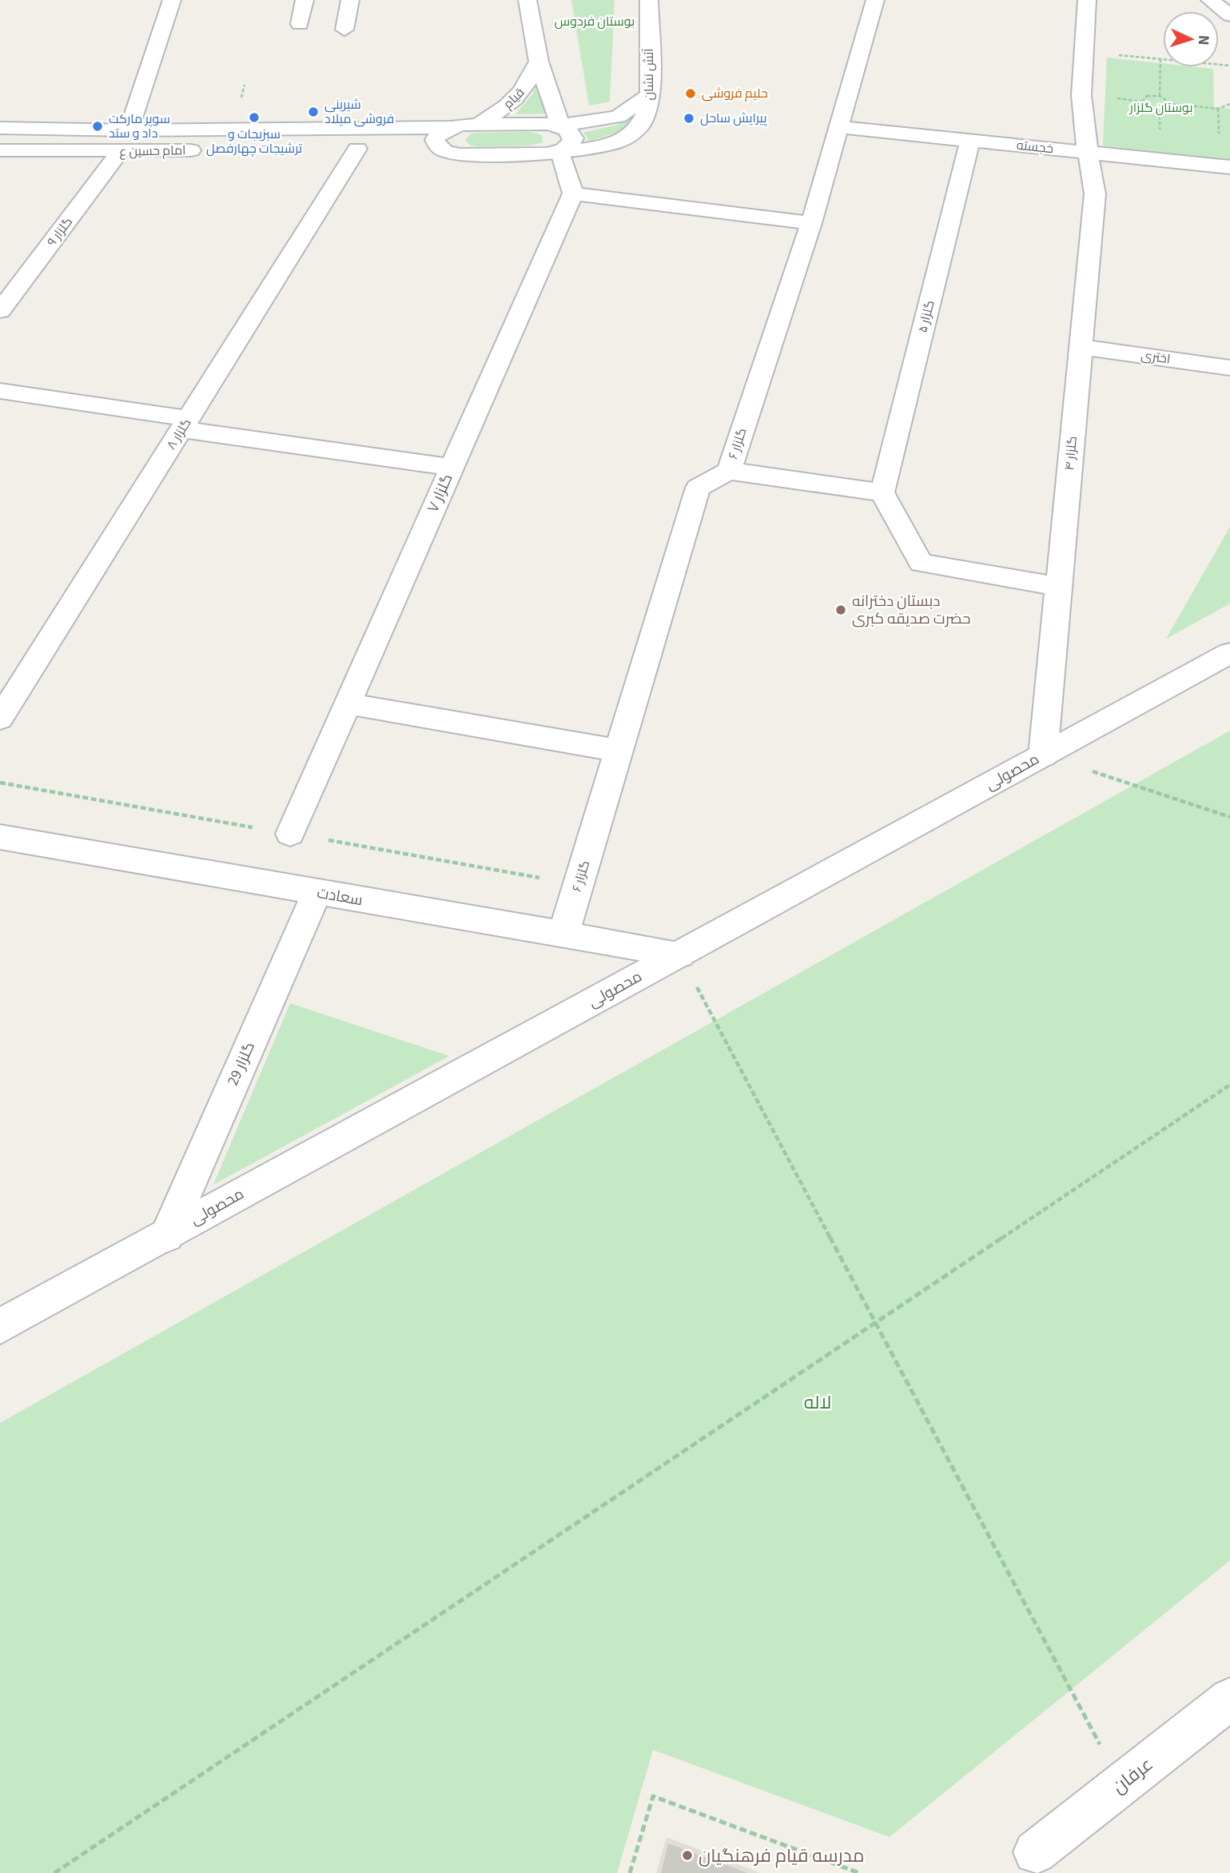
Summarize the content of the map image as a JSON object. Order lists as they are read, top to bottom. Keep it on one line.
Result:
{"streets":{"street":["آتش نشان","قیام","خجسته","امام حسین ع","گلزار ۹","گلزار ۵","اختری","گلزار ۸","گلزار ۶","گلزار ۴","گلزار ۷","محصولی","سعادت","گلزار 29","عرفان"]},"crossings":[["آتش نشان","قیام"],["آتش نشان","امام حسین ع"],["قیام","امام حسین ع"],["خجسته","گلزار ۵"],["خجسته","گلزار ۶"],["خجسته","گلزار ۴"],["امام حسین ع","گلزار ۹"],["اختری","گلزار ۴"],["گلزار ۶","سعادت"],["گلزار ۴","محصولی"],["محصولی","سعادت"],["محصولی","گلزار 29"],["سعادت","گلزار 29"]],"parks":["بوستان فردوس","بوستان گلزار","لاله"],"places":["حلیم فروشی","شیرینی فروشی میلاد","سبزیجات و ترشیجات چهارفصل","پیرایش ساحل","سوپر مارکت داد و ستد","دبستان دخترانه حضرت صدیقه کبری","مدرسه قیام فرهنگیان"],"north":"right"}
